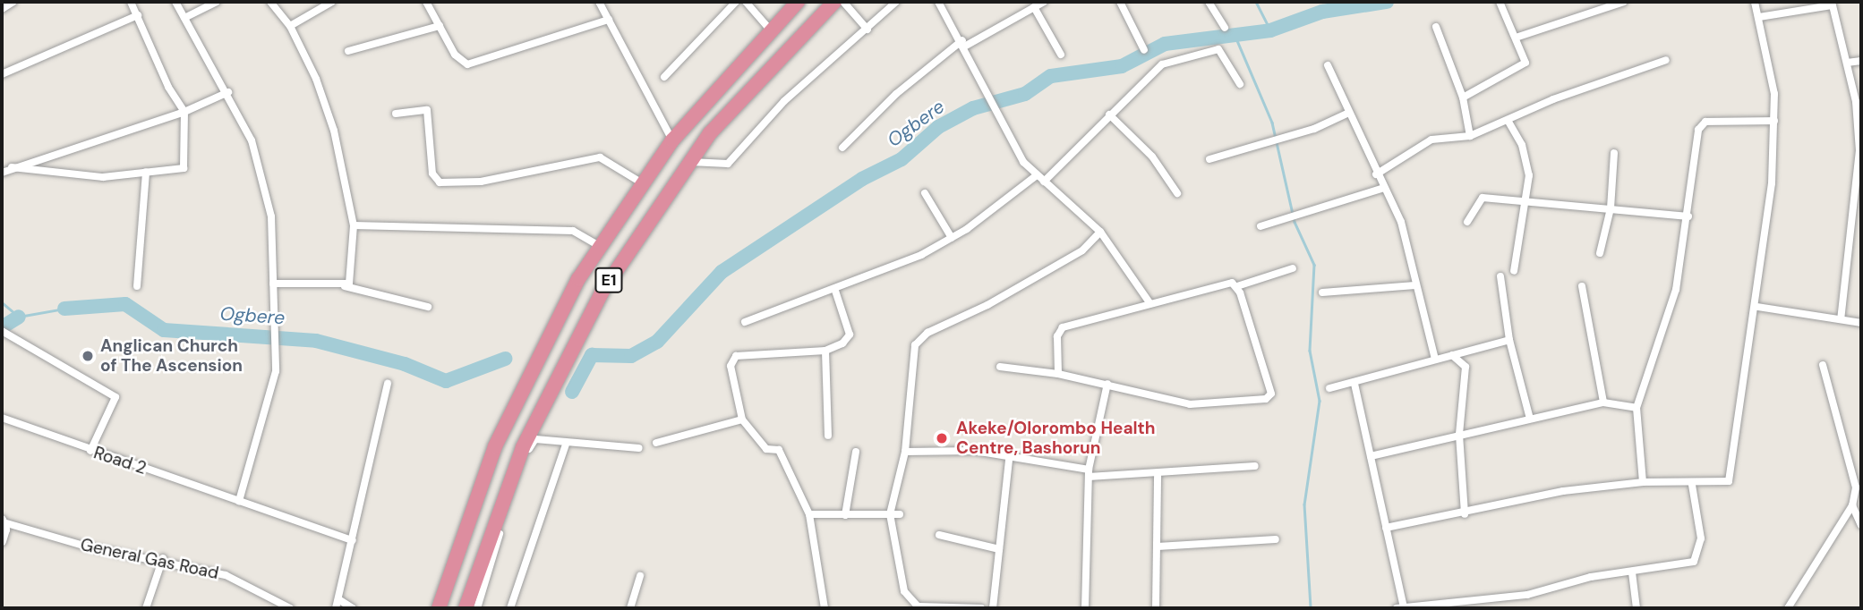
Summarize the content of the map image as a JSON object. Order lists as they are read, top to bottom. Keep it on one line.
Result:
{"streets":{"highway":["E1"],"street":["Road 2","General Gas Road"]},"water":["Ogbere"],"places":["Anglican Church of The Ascension","Akeke/Olorombo Health Centre, Bashorun"]}
